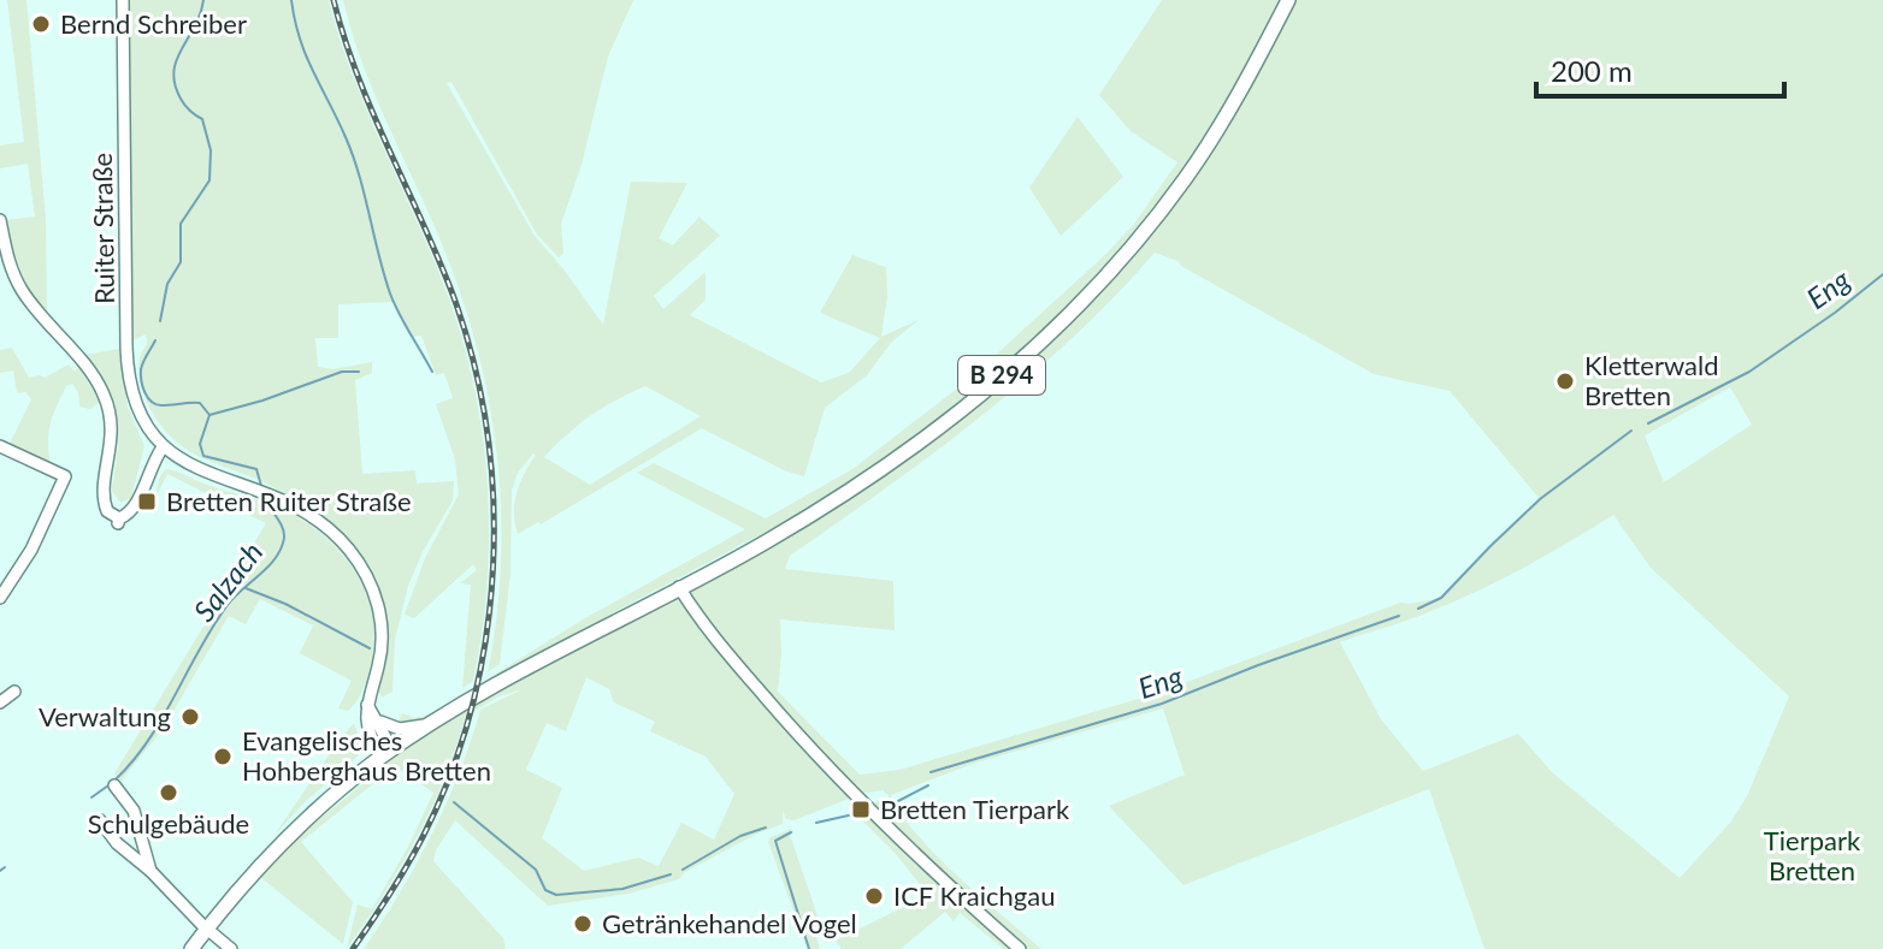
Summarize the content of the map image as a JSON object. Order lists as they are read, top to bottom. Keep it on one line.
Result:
{"streets":{"main road":["B 294"],"street":["Ruiter Straße"]},"crossings":[["Ruiter Straße","B 294"]],"water":["Eng","Salzach"],"parks":["Tierpark Bretten"],"places":{"other":["Bernd Schreiber","Kletterwald Bretten","Verwaltung","Evangelisches Hohberghaus Bretten","Schulgebäude","ICF Kraichgau","Getränkehandel Vogel"],"transit":["Bretten Ruiter Straße","Bretten Tierpark"]},"scale_bar":"200 m"}
